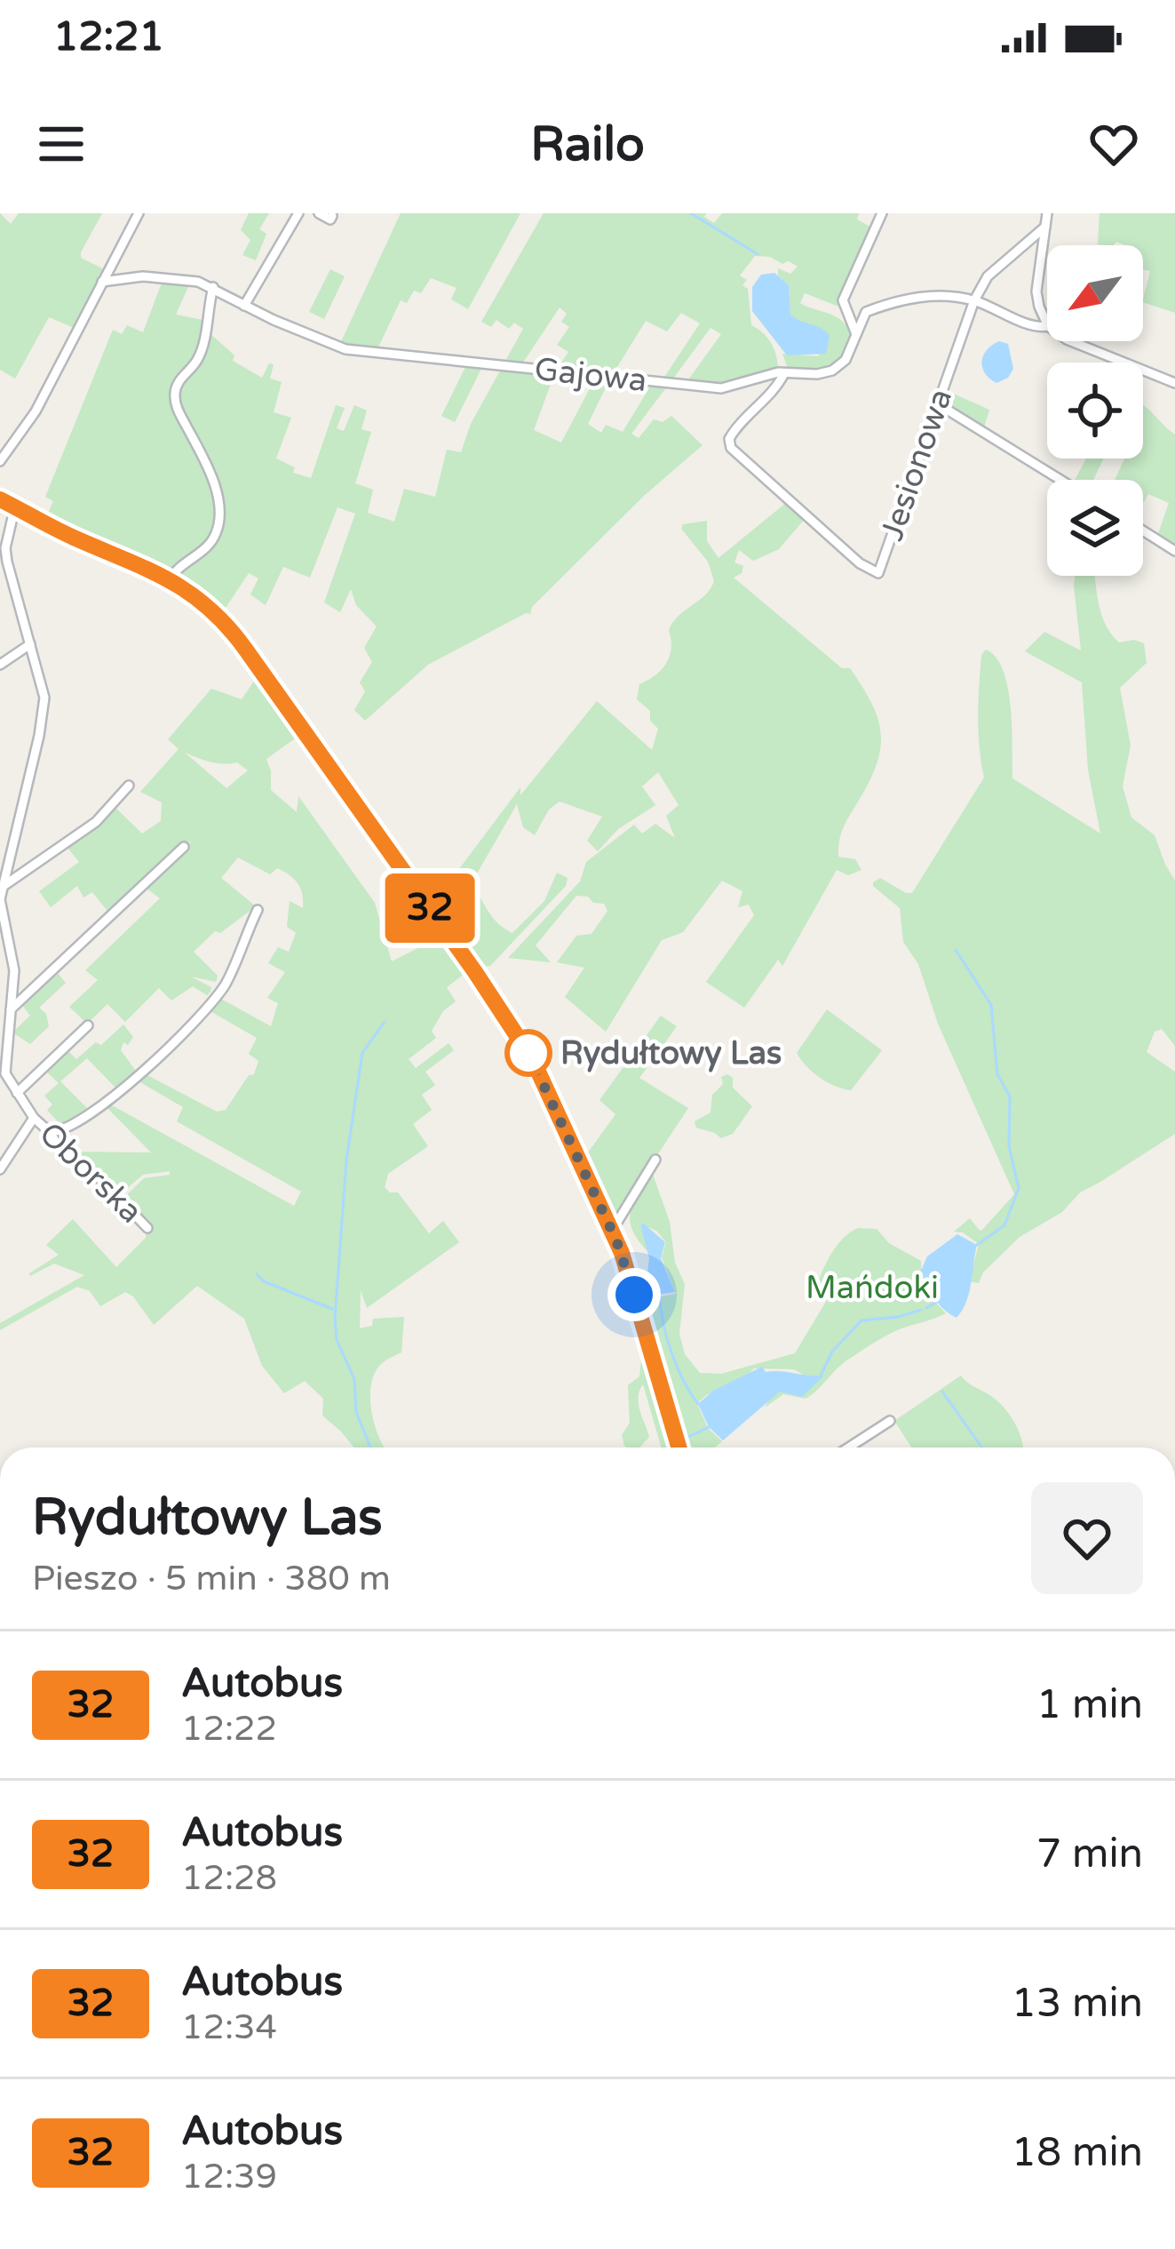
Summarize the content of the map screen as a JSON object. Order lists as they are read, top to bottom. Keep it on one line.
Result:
{"streets":{"street":["Gajowa","Jesionowa","Oborska"]},"crossings":[["Gajowa","Jesionowa"]],"parks":["Mańdoki"],"places":["Rydułtowy Las"],"lines":["bus line 32"],"north":"bottom left","page":{"status":"12:21","header":"Railo","on_map":"32","heading":["Rydułtowy Las","Pieszo · 5 min · 380 m"],"list":[{"mark":"32","name":"Autobus","note":"12:22","value":"1 min"},{"mark":"32","name":"Autobus","note":"12:28","value":"7 min"},{"mark":"32","name":"Autobus","note":"12:34","value":"13 min"},{"mark":"32","name":"Autobus","note":"12:39","value":"18 min"}]}}
